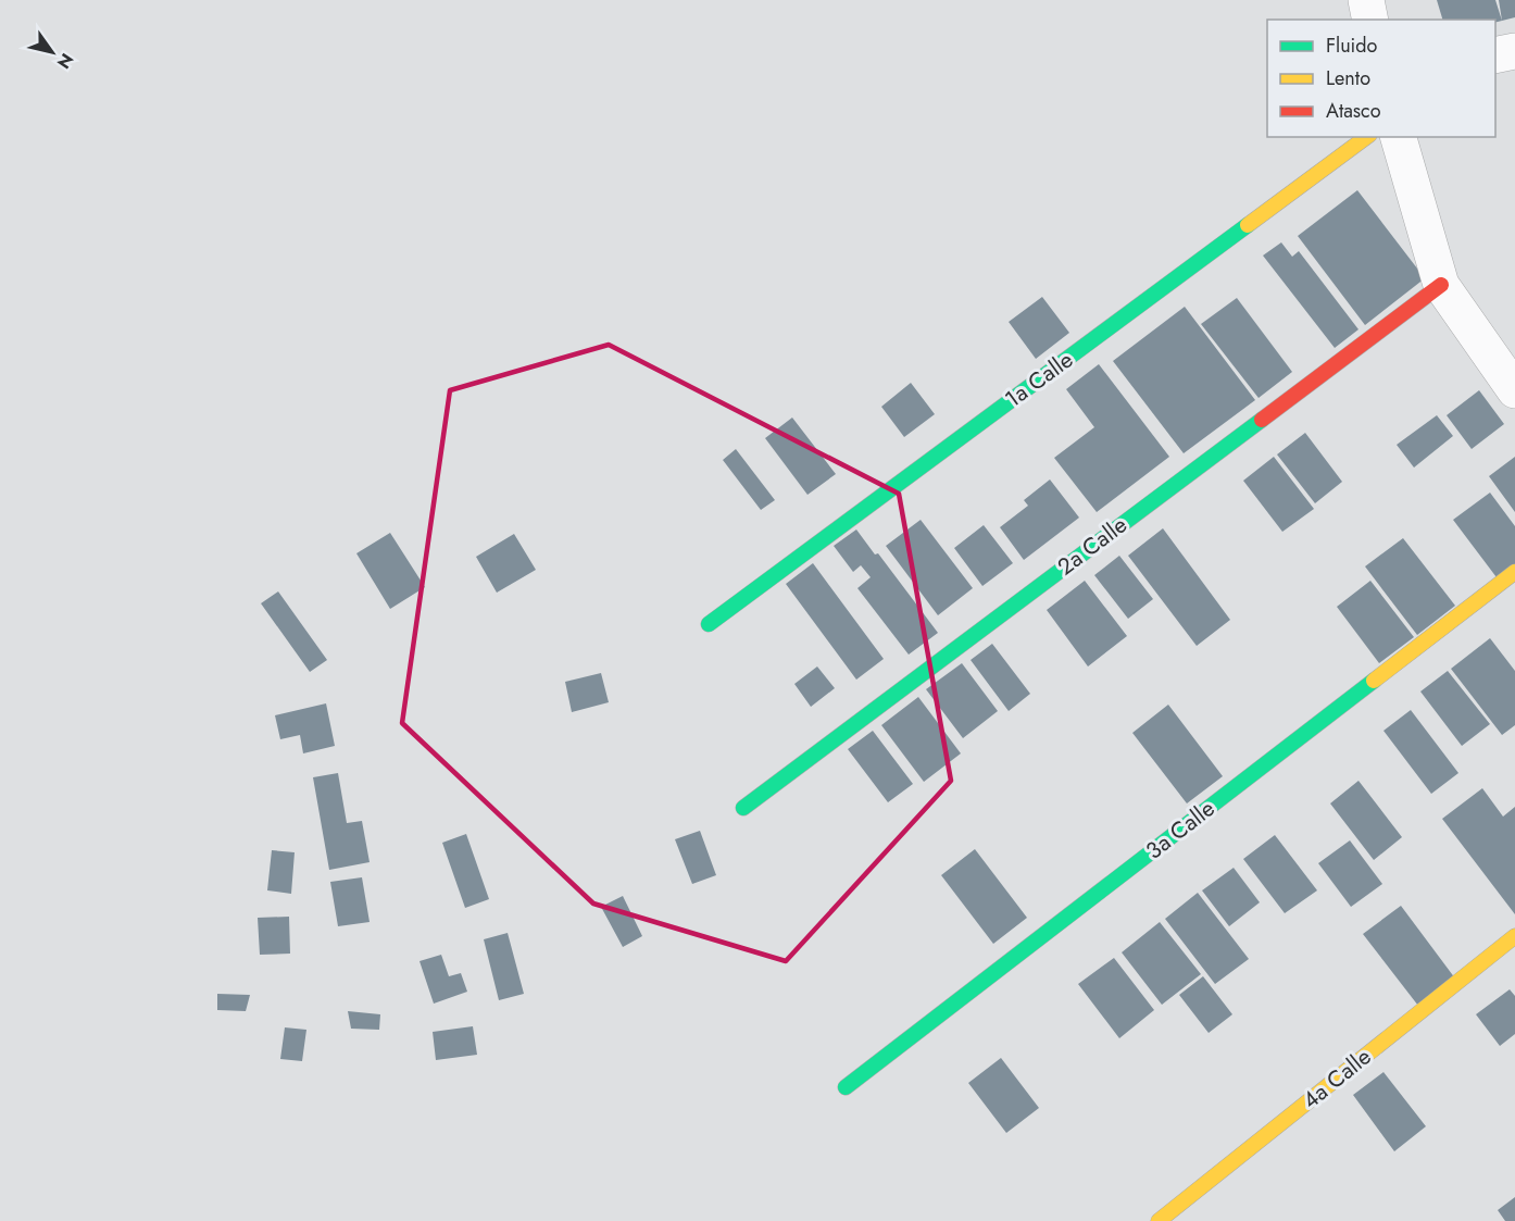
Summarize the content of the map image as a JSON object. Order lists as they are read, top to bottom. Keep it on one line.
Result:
{"streets":{"street":["1a Calle","2a Calle","3a Calle","4a Calle"]},"legend":["Fluido","Lento","Atasco"],"north":"bottom right"}
